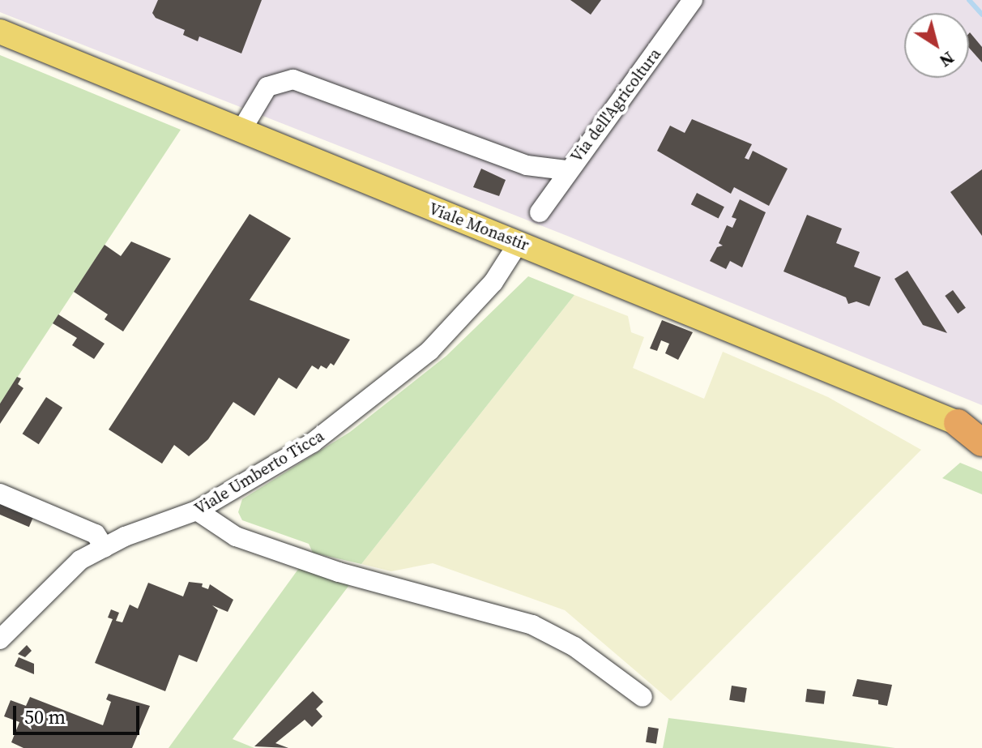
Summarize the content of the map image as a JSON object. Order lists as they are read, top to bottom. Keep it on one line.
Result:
{"streets":{"main road":["Viale Monastir"],"street":["Via dell'Agricoltura","Viale Umberto Ticca"]},"crossings":[["Viale Monastir","Viale Umberto Ticca"]],"scale_bar":"50 m","north":"bottom right"}
